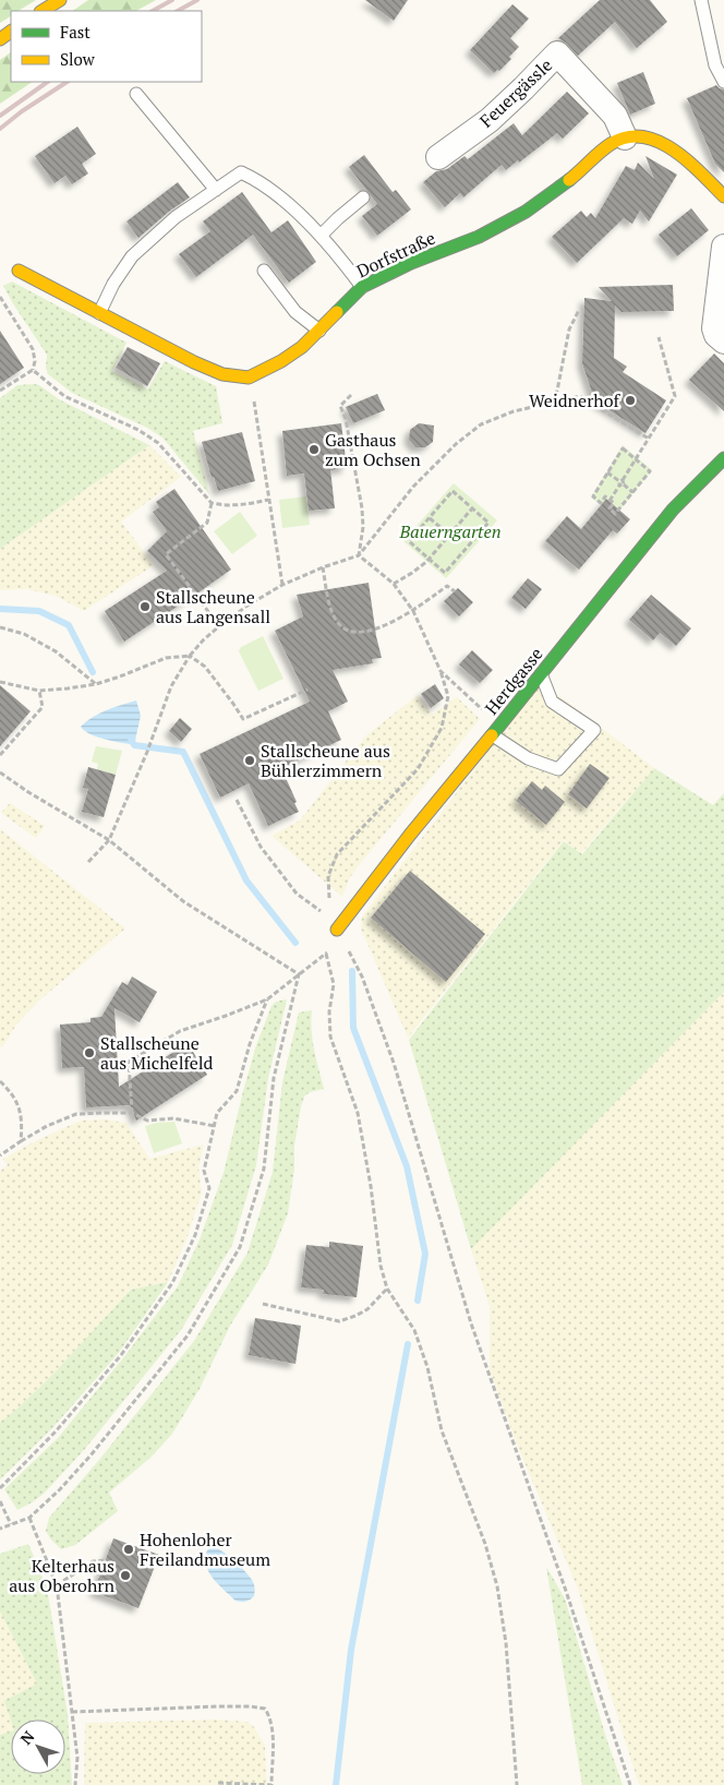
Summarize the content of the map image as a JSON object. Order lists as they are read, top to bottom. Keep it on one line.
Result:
{"streets":{"street":["Feuergässle","Dorfstraße","Herdgasse"]},"crossings":[["Feuergässle","Dorfstraße"]],"parks":["Bauerngarten"],"places":["Weidnerhof","Gasthaus zum Ochsen","Stallscheune aus Langensall","Stallscheune aus Bühlerzimmern","Stallscheune aus Michelfeld","Hohenloher Freilandmuseum","Kelterhaus aus Oberohrn"],"legend":["Fast","Slow"],"north":"top left"}
